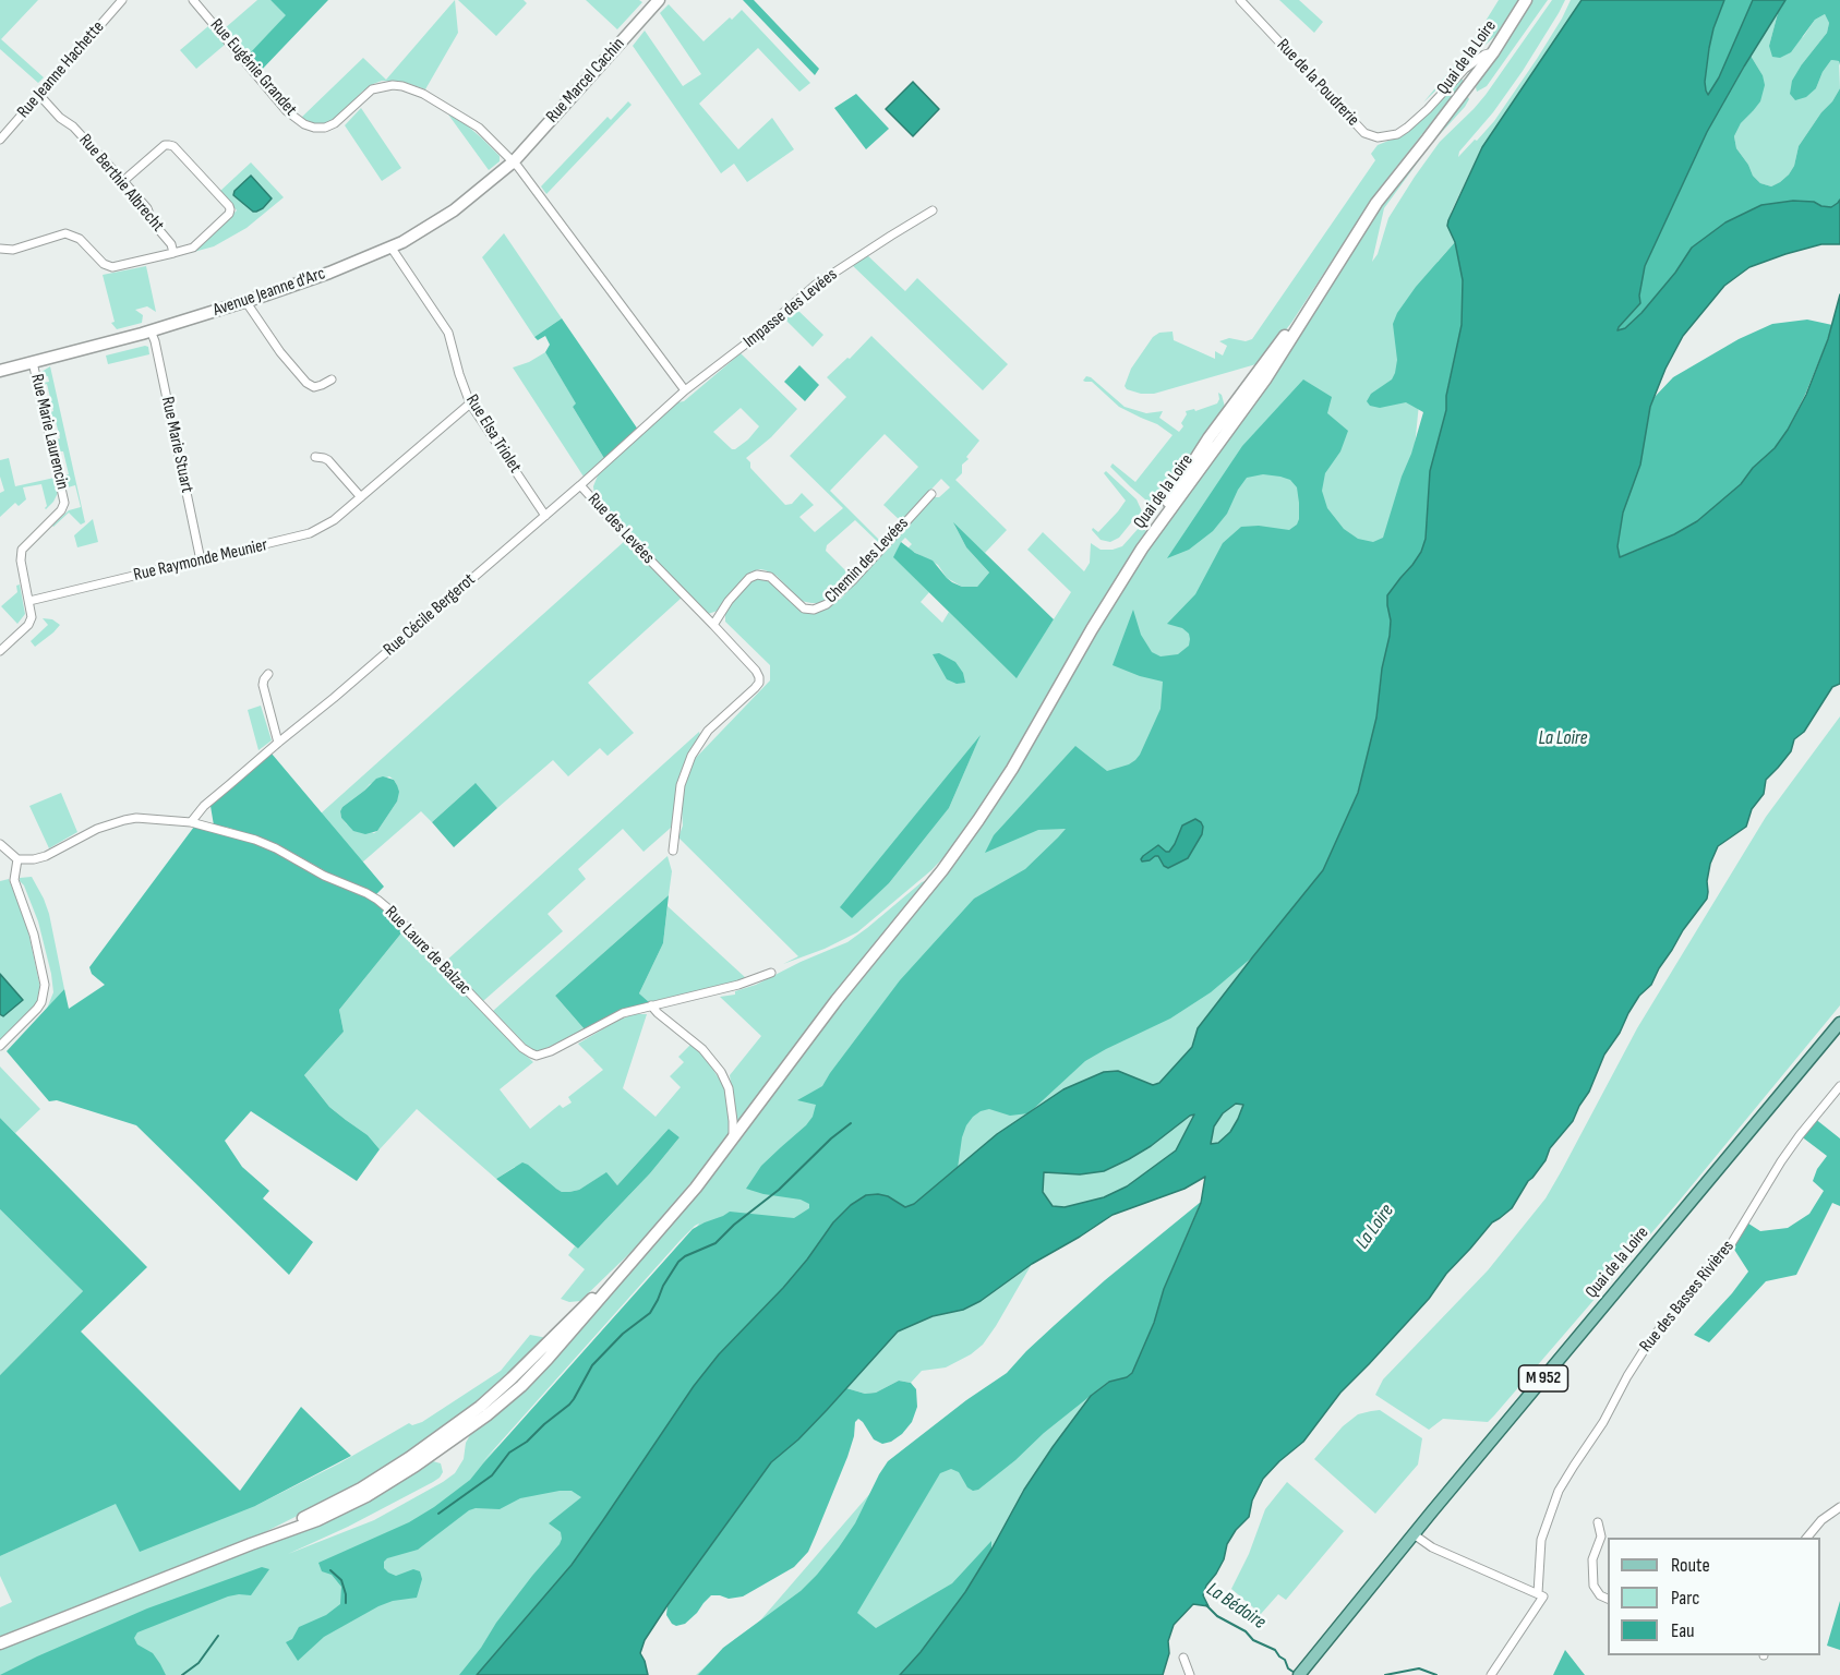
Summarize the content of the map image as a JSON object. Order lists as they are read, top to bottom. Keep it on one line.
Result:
{"streets":{"main road":["Quai de la Loire","Rue Marcel Cachin","Avenue Jeanne d'Arc","M 952"],"street":["Rue Eugénie Grandet","Rue Jeanne Hachette","Rue de la Poudrerie","Rue Berthie Albrecht","Impasse des Levées","Rue Marie Laurencin","Rue Elsa Triolet","Rue Marie Stuart","Rue des Levées","Rue Raymonde Meunier","Chemin des Levées","Rue Cécile Bergerot","Rue Laure de Balzac","Rue des Basses Rivières"]},"crossings":[["Quai de la Loire","Rue de la Poudrerie"],["Quai de la Loire","M 952"],["Rue Eugénie Grandet","Rue Marcel Cachin"],["Rue Eugénie Grandet","Avenue Jeanne d'Arc"],["Rue Jeanne Hachette","Rue Berthie Albrecht"],["Rue Marcel Cachin","Avenue Jeanne d'Arc"],["Avenue Jeanne d'Arc","Rue Marie Laurencin"],["Avenue Jeanne d'Arc","Rue Elsa Triolet"],["Avenue Jeanne d'Arc","Rue Marie Stuart"],["Impasse des Levées","Rue des Levées"],["Rue Marie Laurencin","Rue Raymonde Meunier"],["Rue Elsa Triolet","Rue Raymonde Meunier"],["Rue Elsa Triolet","Rue Cécile Bergerot"],["Rue Marie Stuart","Rue Raymonde Meunier"],["Rue des Levées","Chemin des Levées"],["Rue des Levées","Rue Cécile Bergerot"],["Rue Cécile Bergerot","Rue Laure de Balzac"]],"water":["La Loire","La Bédoire"],"legend":["Route","Parc","Eau"]}
